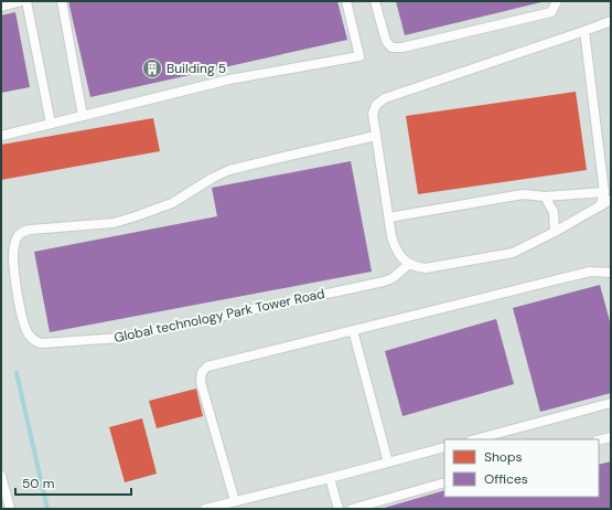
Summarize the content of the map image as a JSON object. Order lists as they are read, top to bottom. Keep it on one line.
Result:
{"streets":{"lane":["Global technology Park Tower Road"]},"places":{"building":["Building 5"]},"legend":["Shops","Offices"],"scale_bar":"50 m"}
